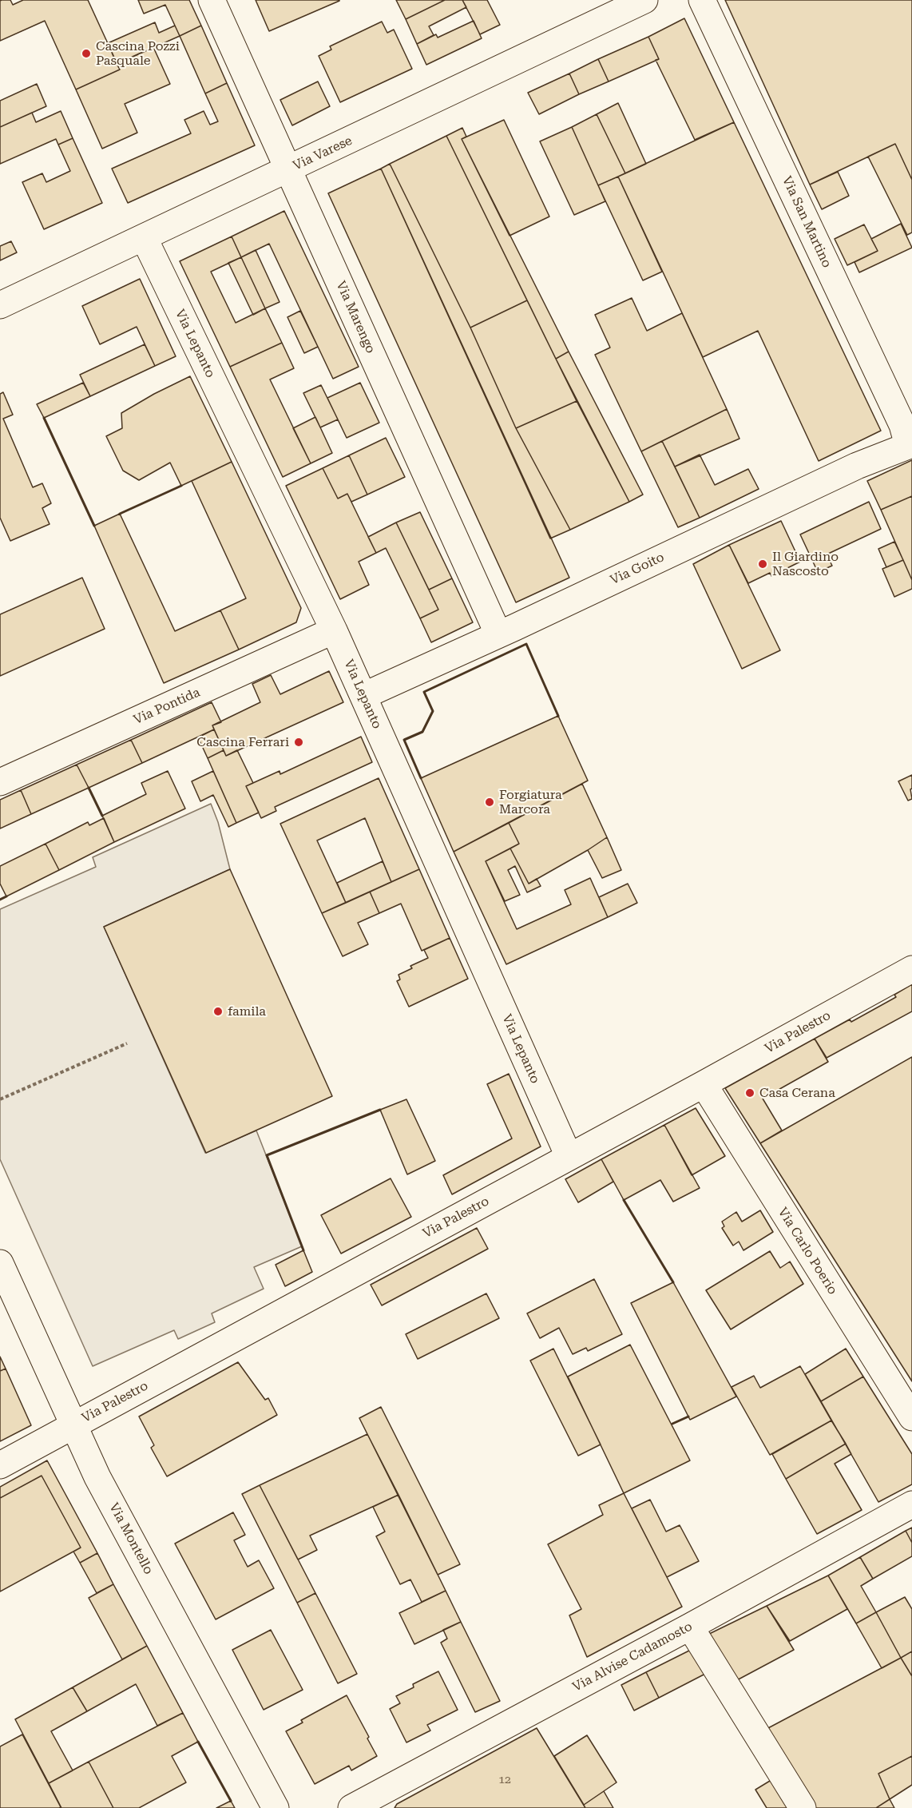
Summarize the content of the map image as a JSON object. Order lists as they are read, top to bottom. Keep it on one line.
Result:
{"streets":{"street":["Via Varese","Via San Martino","Via Marengo","Via Lepanto","Via Goito","Via Pontida","Via Palestro","Via Carlo Poerio","Via Montello","Via Alvise Cadamosto"]},"crossings":[["Via Varese","Via Marengo"],["Via Varese","Via Lepanto"],["Via San Martino","Via Goito"],["Via Marengo","Via Goito"],["Via Lepanto","Via Goito"],["Via Lepanto","Via Pontida"],["Via Lepanto","Via Palestro"],["Via Palestro","Via Carlo Poerio"],["Via Palestro","Via Montello"]],"places":["Cascina Pozzi Pasquale","Il Giardino Nascosto","Cascina Ferrari","Forgiatura Marcora","famila","Casa Cerana"],"house_numbers":["12"]}
